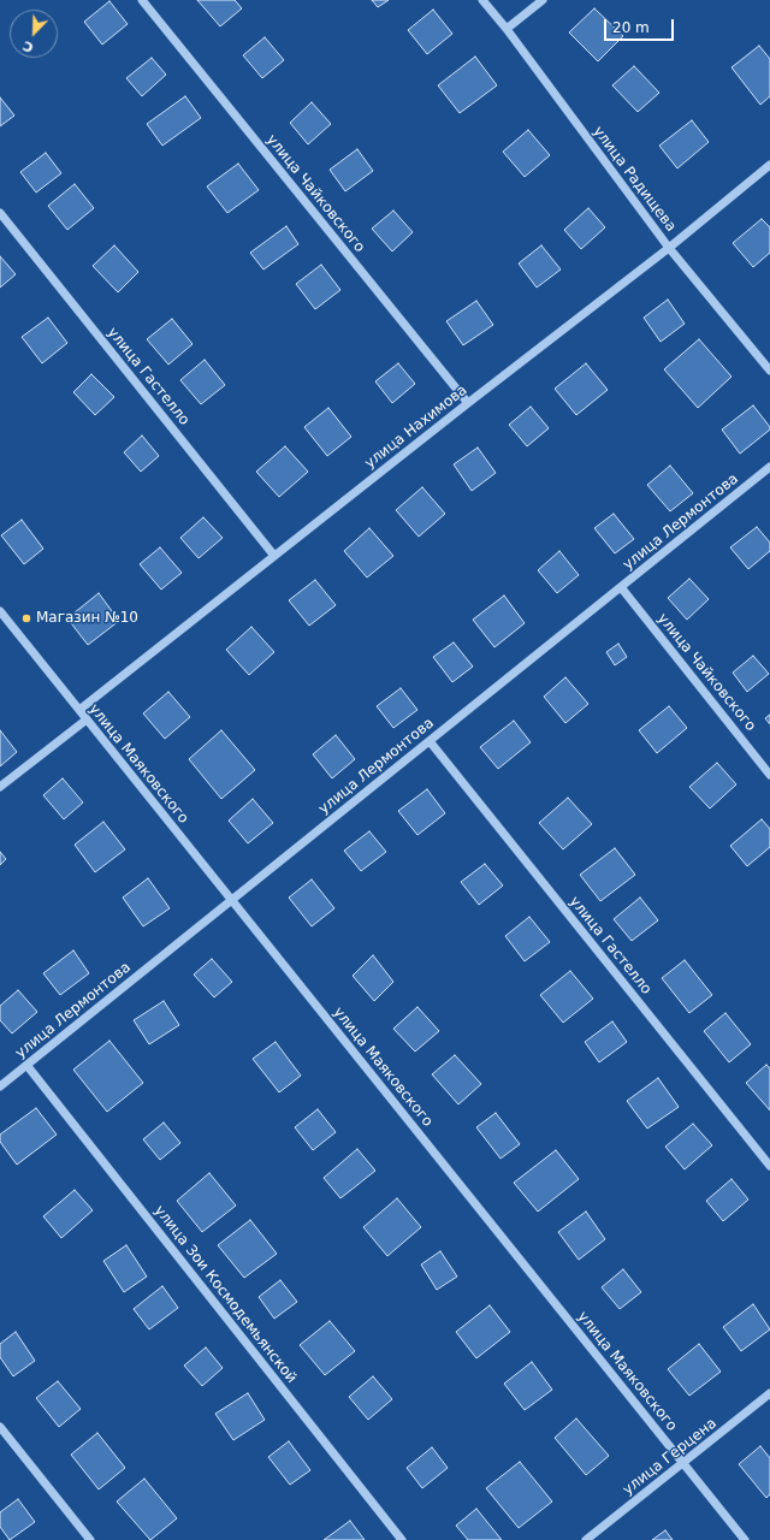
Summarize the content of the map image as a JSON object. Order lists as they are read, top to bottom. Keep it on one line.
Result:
{"streets":{"street":["улица Радищева","улица Чайковского","улица Гастелло","улица Нахимова","улица Лермонтова","улица Маяковского","улица Зои Космодемьянской","улица Герцена"]},"crossings":[["улица Радищева","улица Нахимова"],["улица Чайковского","улица Нахимова"],["улица Чайковского","улица Лермонтова"],["улица Гастелло","улица Нахимова"],["улица Гастелло","улица Лермонтова"],["улица Нахимова","улица Маяковского"],["улица Лермонтова","улица Маяковского"],["улица Лермонтова","улица Зои Космодемьянской"],["улица Маяковского","улица Герцена"]],"places":["Магазин №10"],"scale_bar":"20 m","north":"bottom left"}
